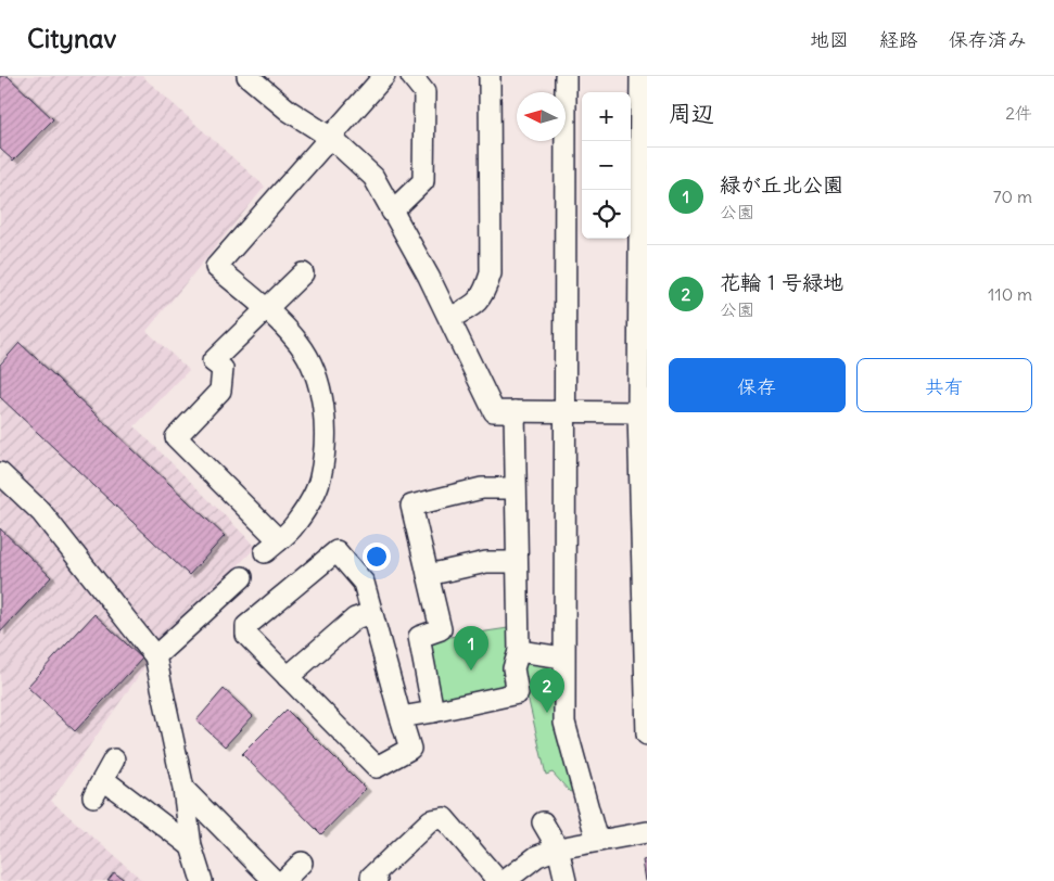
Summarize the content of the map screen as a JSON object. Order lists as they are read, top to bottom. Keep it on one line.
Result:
{"north":"left","page":{"header":"Citynav","nav":["地図","経路","保存済み"],"heading":["周辺","2件"],"map_buttons":["+","−"],"list":[{"mark":"1","name":"緑が丘北公園","note":"公園","value":"70 m"},{"mark":"2","name":"花輪１号緑地","note":"公園","value":"110 m"}],"buttons":["保存","共有"],"pins":["1","2"]}}
